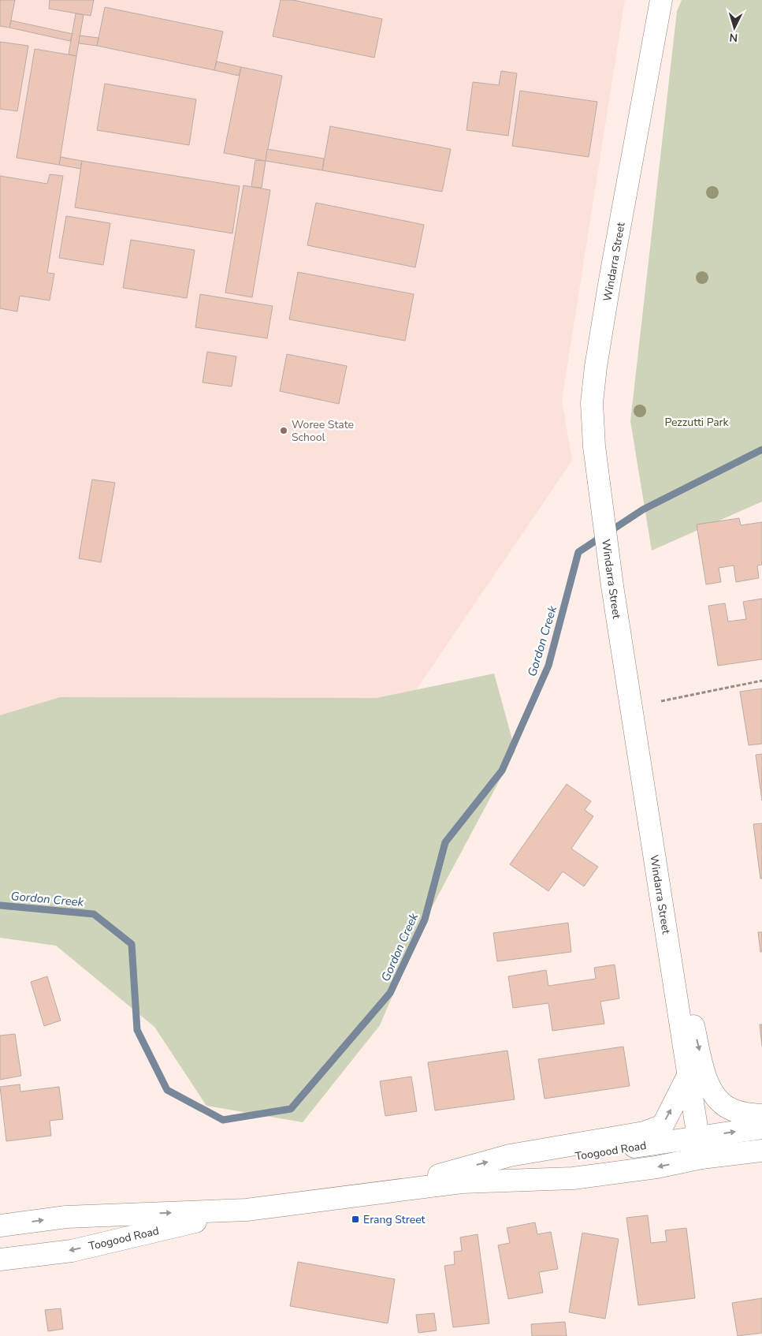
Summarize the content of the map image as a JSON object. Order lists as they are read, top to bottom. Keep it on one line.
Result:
{"streets":{"street":["Windarra Street","Toogood Road"]},"crossings":[["Windarra Street","Toogood Road"]],"water":["Gordon Creek"],"parks":["Pezzutti Park"],"places":{"other":["Woree State School"],"transit":["Erang Street"]},"north":"bottom"}
